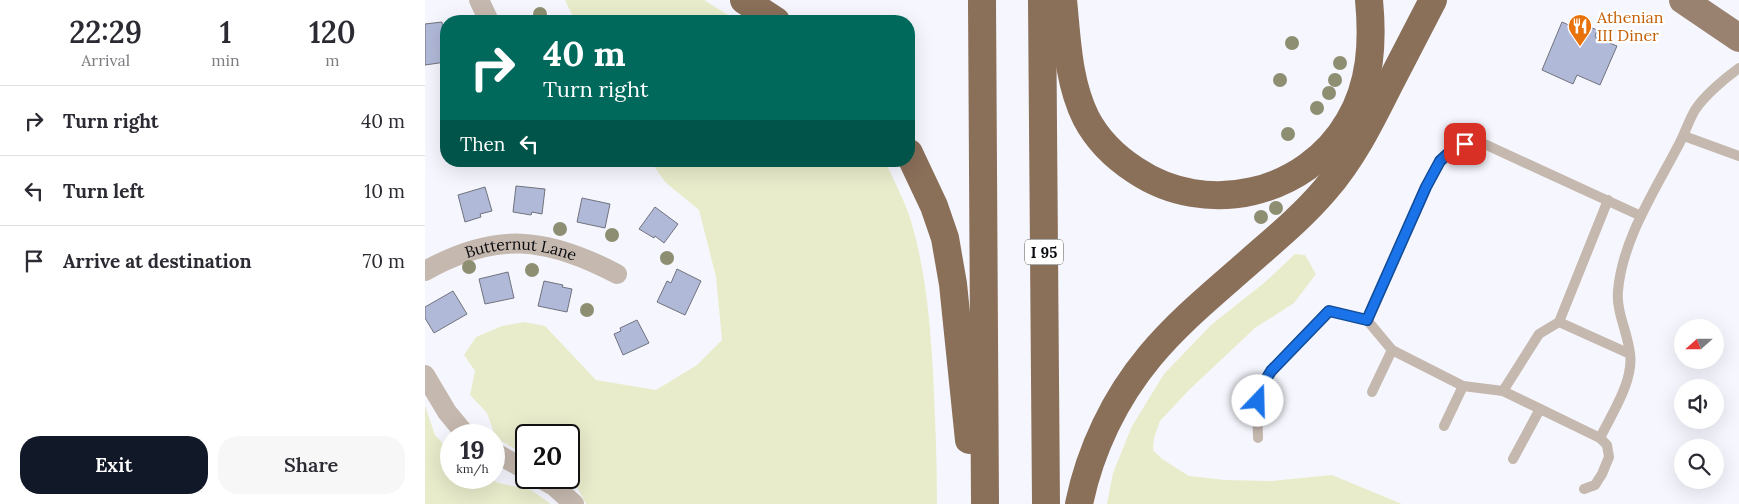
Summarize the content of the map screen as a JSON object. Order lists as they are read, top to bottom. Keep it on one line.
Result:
{"streets":{"highway":["I 95"],"street":["Butternut Lane"]},"places":{"restaurant":["Athenian III Diner"]},"north":"left","page":{"eta":["22:29","Arrival","1","min","120","m"],"turn":["40 m","Turn right"],"list":[{"name":"Turn right","value":"40 m"},{"name":"Turn left","value":"10 m"},{"name":"Arrive at destination","value":"70 m"}],"then":"Then","speed":"19 km/h","limit":"20","buttons":["Exit","Share"]}}
